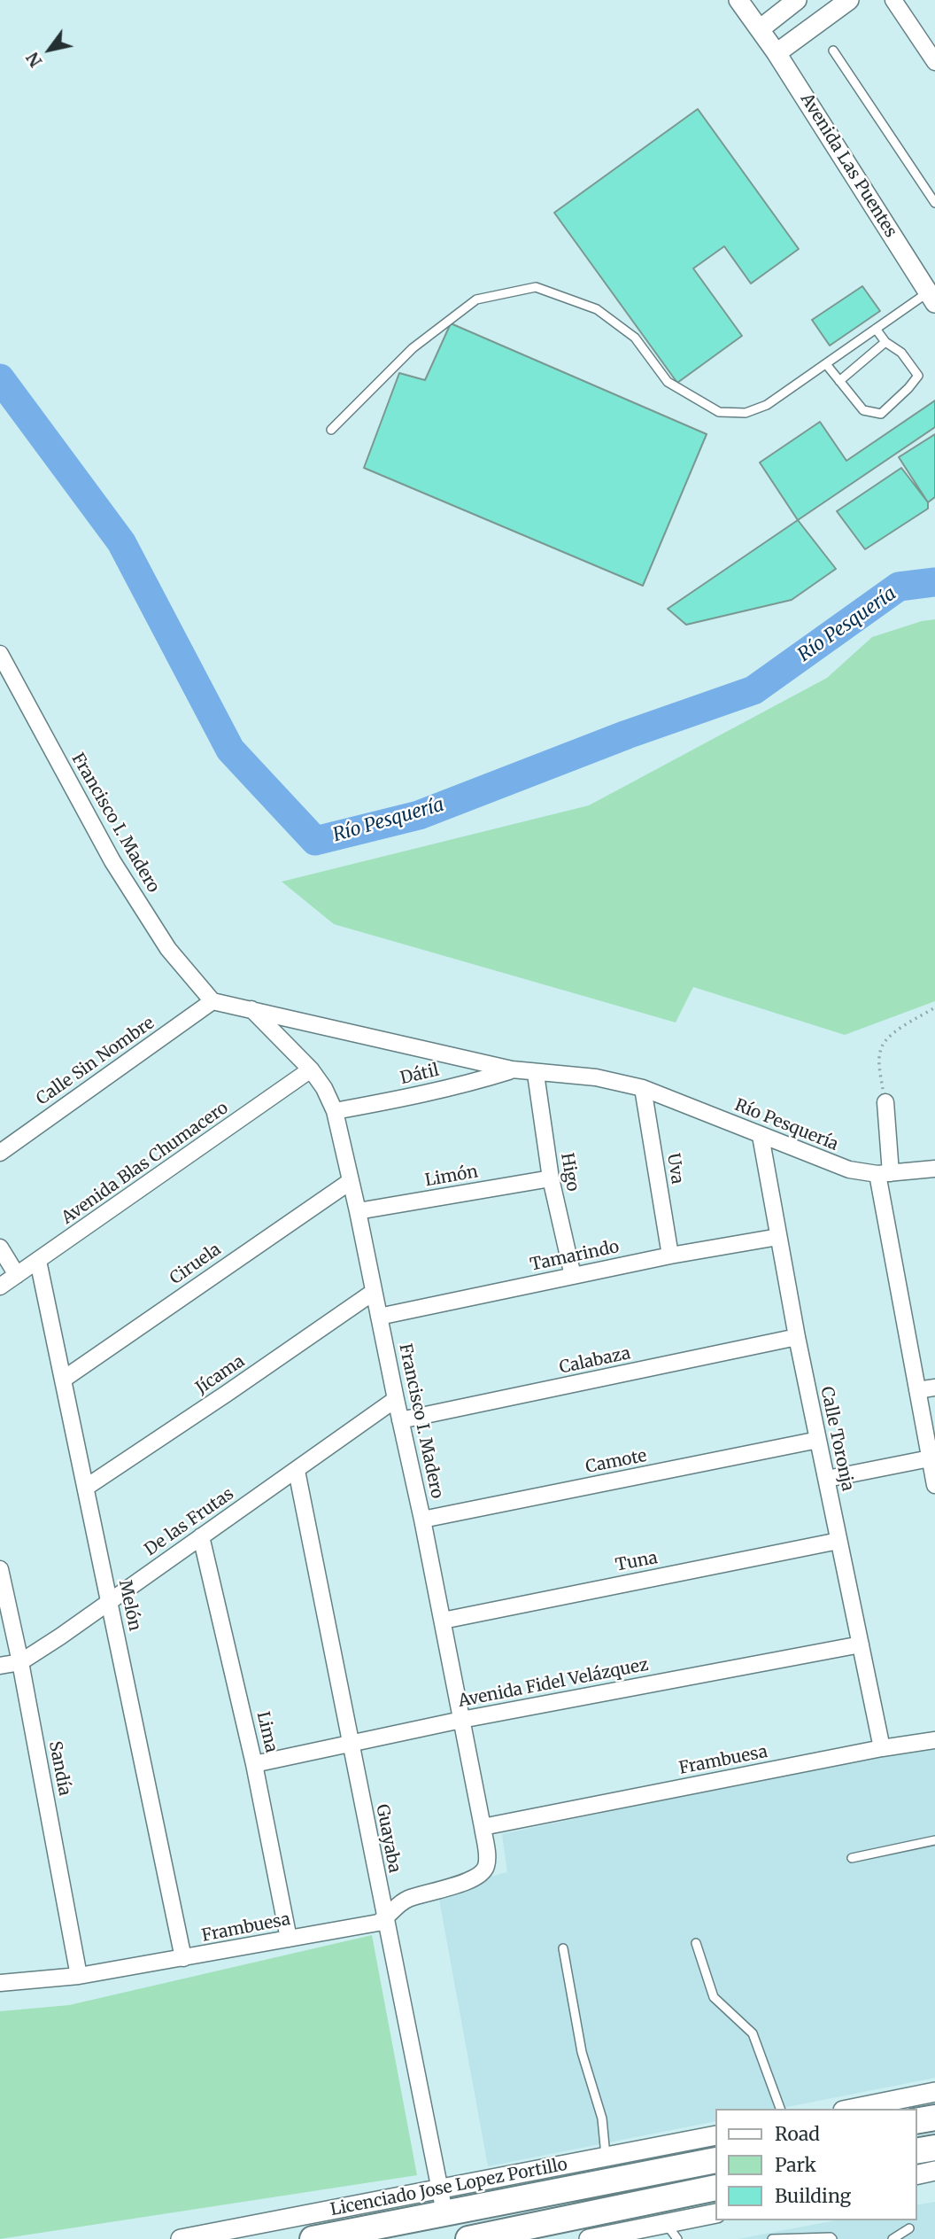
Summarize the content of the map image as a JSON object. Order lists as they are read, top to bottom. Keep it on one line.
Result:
{"streets":{"highway":["Licenciado Jose Lopez Portillo"],"street":["Avenida Las Puentes","Francisco I. Madero","Calle Sin Nombre","Dátil","Río Pesquería","Avenida Blas Chumacero","Uva","Higo","Limón","Tamarindo","Ciruela","Calabaza","Jícama","Calle Toronja","Camote","De las Frutas","Tuna","Melón","Avenida Fidel Velázquez","Lima","Frambuesa","Sandía","Guayaba"]},"crossings":[["Francisco I. Madero","Calle Sin Nombre"],["Francisco I. Madero","Dátil"],["Francisco I. Madero","Río Pesquería"],["Francisco I. Madero","Avenida Blas Chumacero"],["Francisco I. Madero","Limón"],["Francisco I. Madero","Tamarindo"],["Francisco I. Madero","Ciruela"],["Francisco I. Madero","Calabaza"],["Francisco I. Madero","Jícama"],["Francisco I. Madero","Camote"],["Francisco I. Madero","De las Frutas"],["Francisco I. Madero","Tuna"],["Francisco I. Madero","Avenida Fidel Velázquez"],["Francisco I. Madero","Frambuesa"],["Calle Sin Nombre","Río Pesquería"],["Dátil","Río Pesquería"],["Río Pesquería","Uva"],["Río Pesquería","Higo"],["Río Pesquería","Calle Toronja"],["Avenida Blas Chumacero","Melón"],["Uva","Tamarindo"],["Higo","Limón"],["Higo","Tamarindo"],["Tamarindo","Calle Toronja"],["Ciruela","Melón"],["Calabaza","Calle Toronja"],["Jícama","Melón"],["Calle Toronja","Camote"],["Calle Toronja","Tuna"],["Calle Toronja","Avenida Fidel Velázquez"],["Calle Toronja","Frambuesa"],["De las Frutas","Melón"],["De las Frutas","Lima"],["De las Frutas","Sandía"],["De las Frutas","Guayaba"],["Melón","Frambuesa"],["Avenida Fidel Velázquez","Lima"],["Avenida Fidel Velázquez","Guayaba"],["Lima","Frambuesa"],["Frambuesa","Sandía"],["Frambuesa","Guayaba"],["Guayaba","Licenciado Jose Lopez Portillo"]],"water":["Río Pesquería"],"legend":["Road","Park","Building"],"north":"bottom left"}
